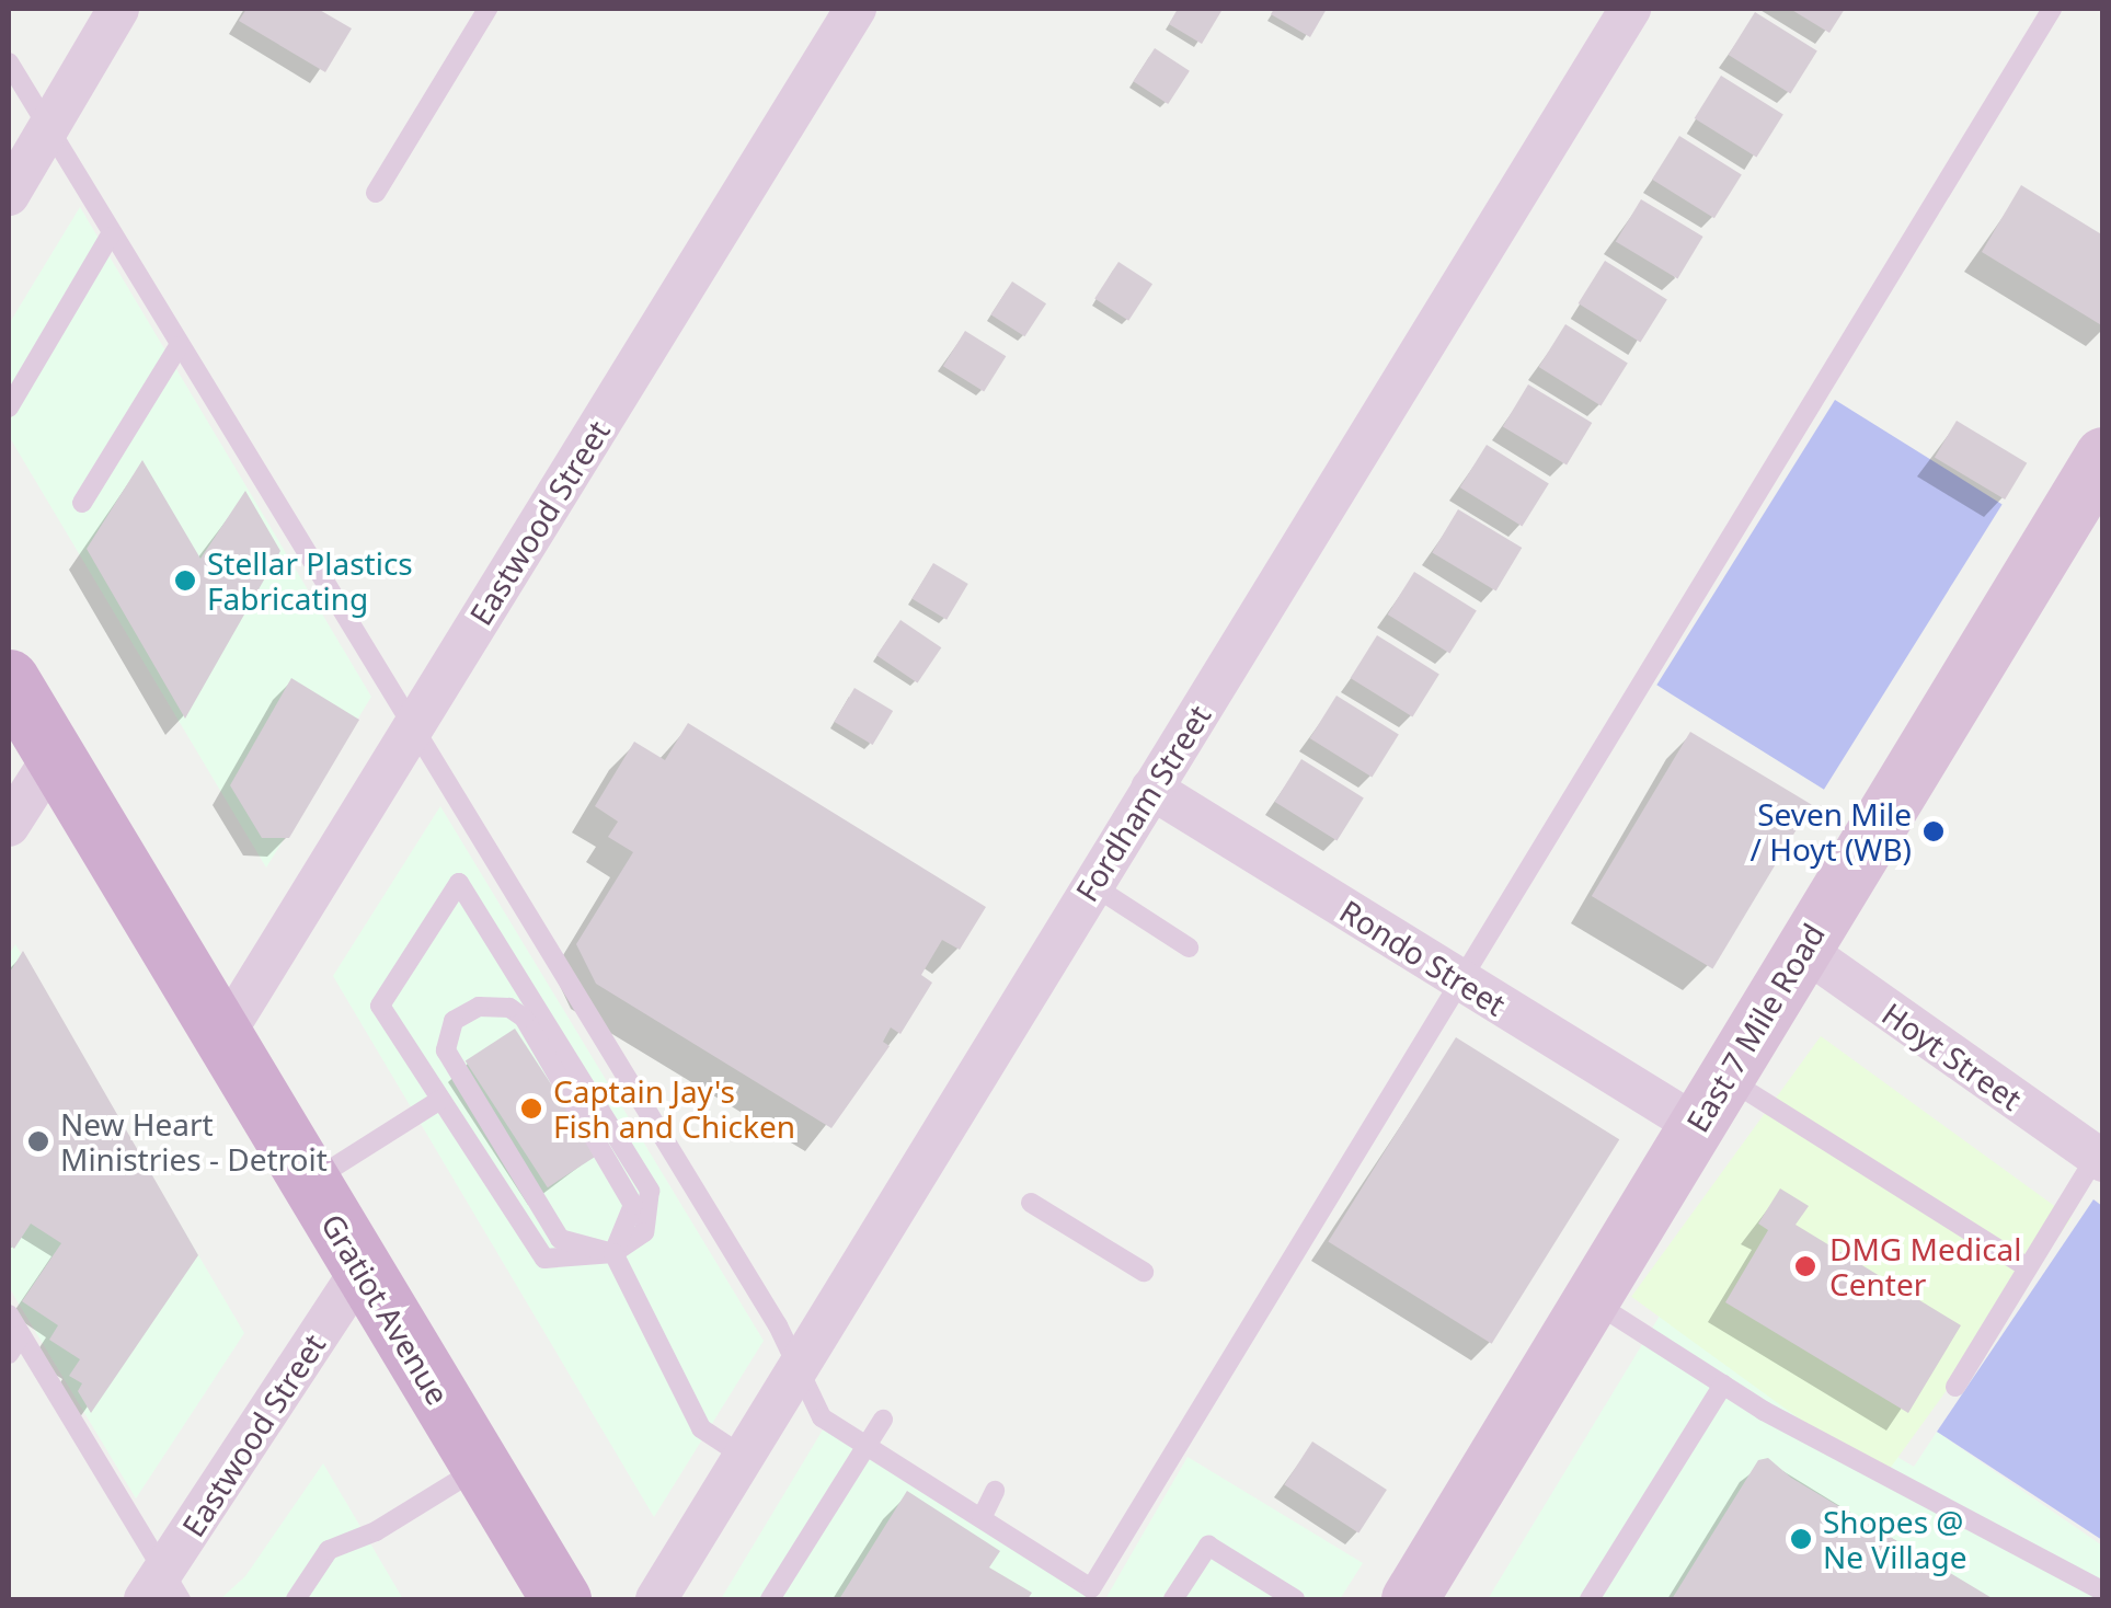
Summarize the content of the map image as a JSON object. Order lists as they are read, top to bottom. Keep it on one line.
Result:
{"streets":{"main road":["Gratiot Avenue"],"street":["Eastwood Street","Fordham Street","Rondo Street","East 7 Mile Road","Hoyt Street"]},"crossings":[["Eastwood Street","Gratiot Avenue"],["Fordham Street","Rondo Street"],["Rondo Street","East 7 Mile Road"],["East 7 Mile Road","Hoyt Street"]],"places":["Stellar Plastics Fabricating","Seven Mile / Hoyt (WB)","Captain Jay's Fish and Chicken","New Heart Ministries - Detroit","DMG Medical Center","Shopes @ Ne Village"]}
